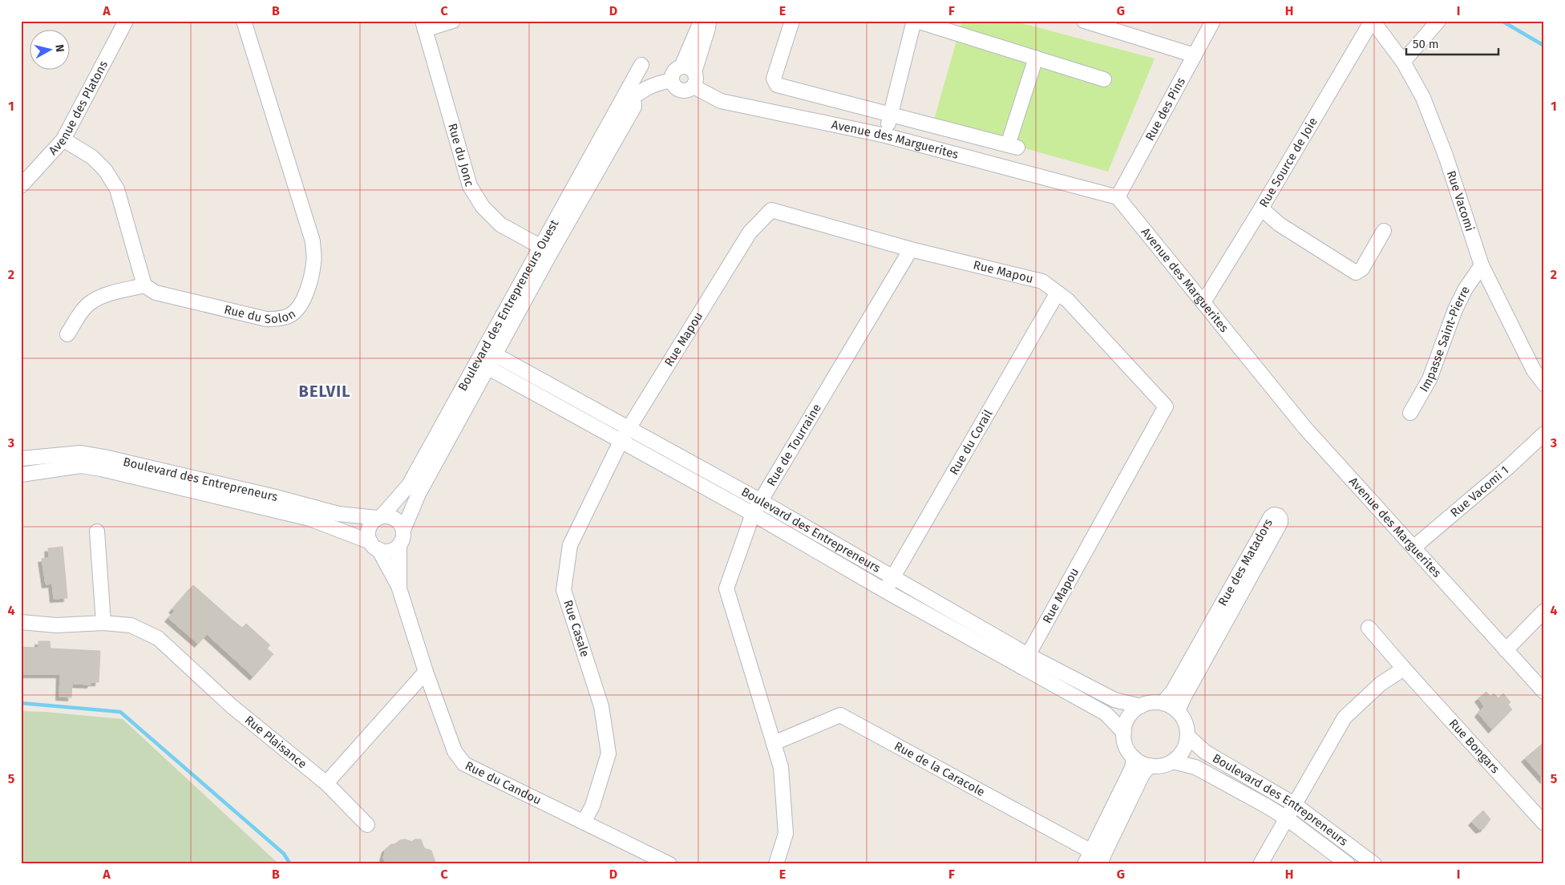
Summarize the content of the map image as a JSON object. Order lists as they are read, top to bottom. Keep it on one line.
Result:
{"streets":{"street":["Avenue des Platons","Rue des Pins","Avenue des Marguerites","Rue du Jonc","Rue Source de Joie","Rue Vacomi","Rue Mapou","Boulevard des Entrepreneurs Ouest","Rue du Solon","Impasse Saint-Pierre","Rue du Corail","Rue de Tourraine","Boulevard des Entrepreneurs","Rue Vacomi 1","Rue des Matadors","Rue Casale","Rue Plaisance","Rue Bongars","Rue de la Caracole","Rue du Candou"]},"crossings":[["Rue des Pins","Avenue des Marguerites"],["Avenue des Marguerites","Rue Source de Joie"],["Avenue des Marguerites","Boulevard des Entrepreneurs Ouest"],["Avenue des Marguerites","Rue Vacomi 1"],["Rue du Jonc","Boulevard des Entrepreneurs Ouest"],["Rue Source de Joie","Rue Vacomi"],["Rue Vacomi","Impasse Saint-Pierre"],["Rue Mapou","Rue du Corail"],["Rue Mapou","Rue de Tourraine"],["Rue Mapou","Boulevard des Entrepreneurs"],["Rue Mapou","Rue Casale"],["Boulevard des Entrepreneurs Ouest","Boulevard des Entrepreneurs"],["Boulevard des Entrepreneurs Ouest","Rue du Candou"],["Rue du Corail","Boulevard des Entrepreneurs"],["Rue de Tourraine","Boulevard des Entrepreneurs"],["Rue de Tourraine","Rue de la Caracole"],["Boulevard des Entrepreneurs","Rue des Matadors"],["Boulevard des Entrepreneurs","Rue Casale"],["Boulevard des Entrepreneurs","Rue du Candou"],["Rue Casale","Rue du Candou"]],"districts":["BELVIL"],"scale_bar":"50 m","north":"right","grid":{"columns":["A","B","C","D","E","F","G","H","I"],"rows":["1","2","3","4","5"]}}
